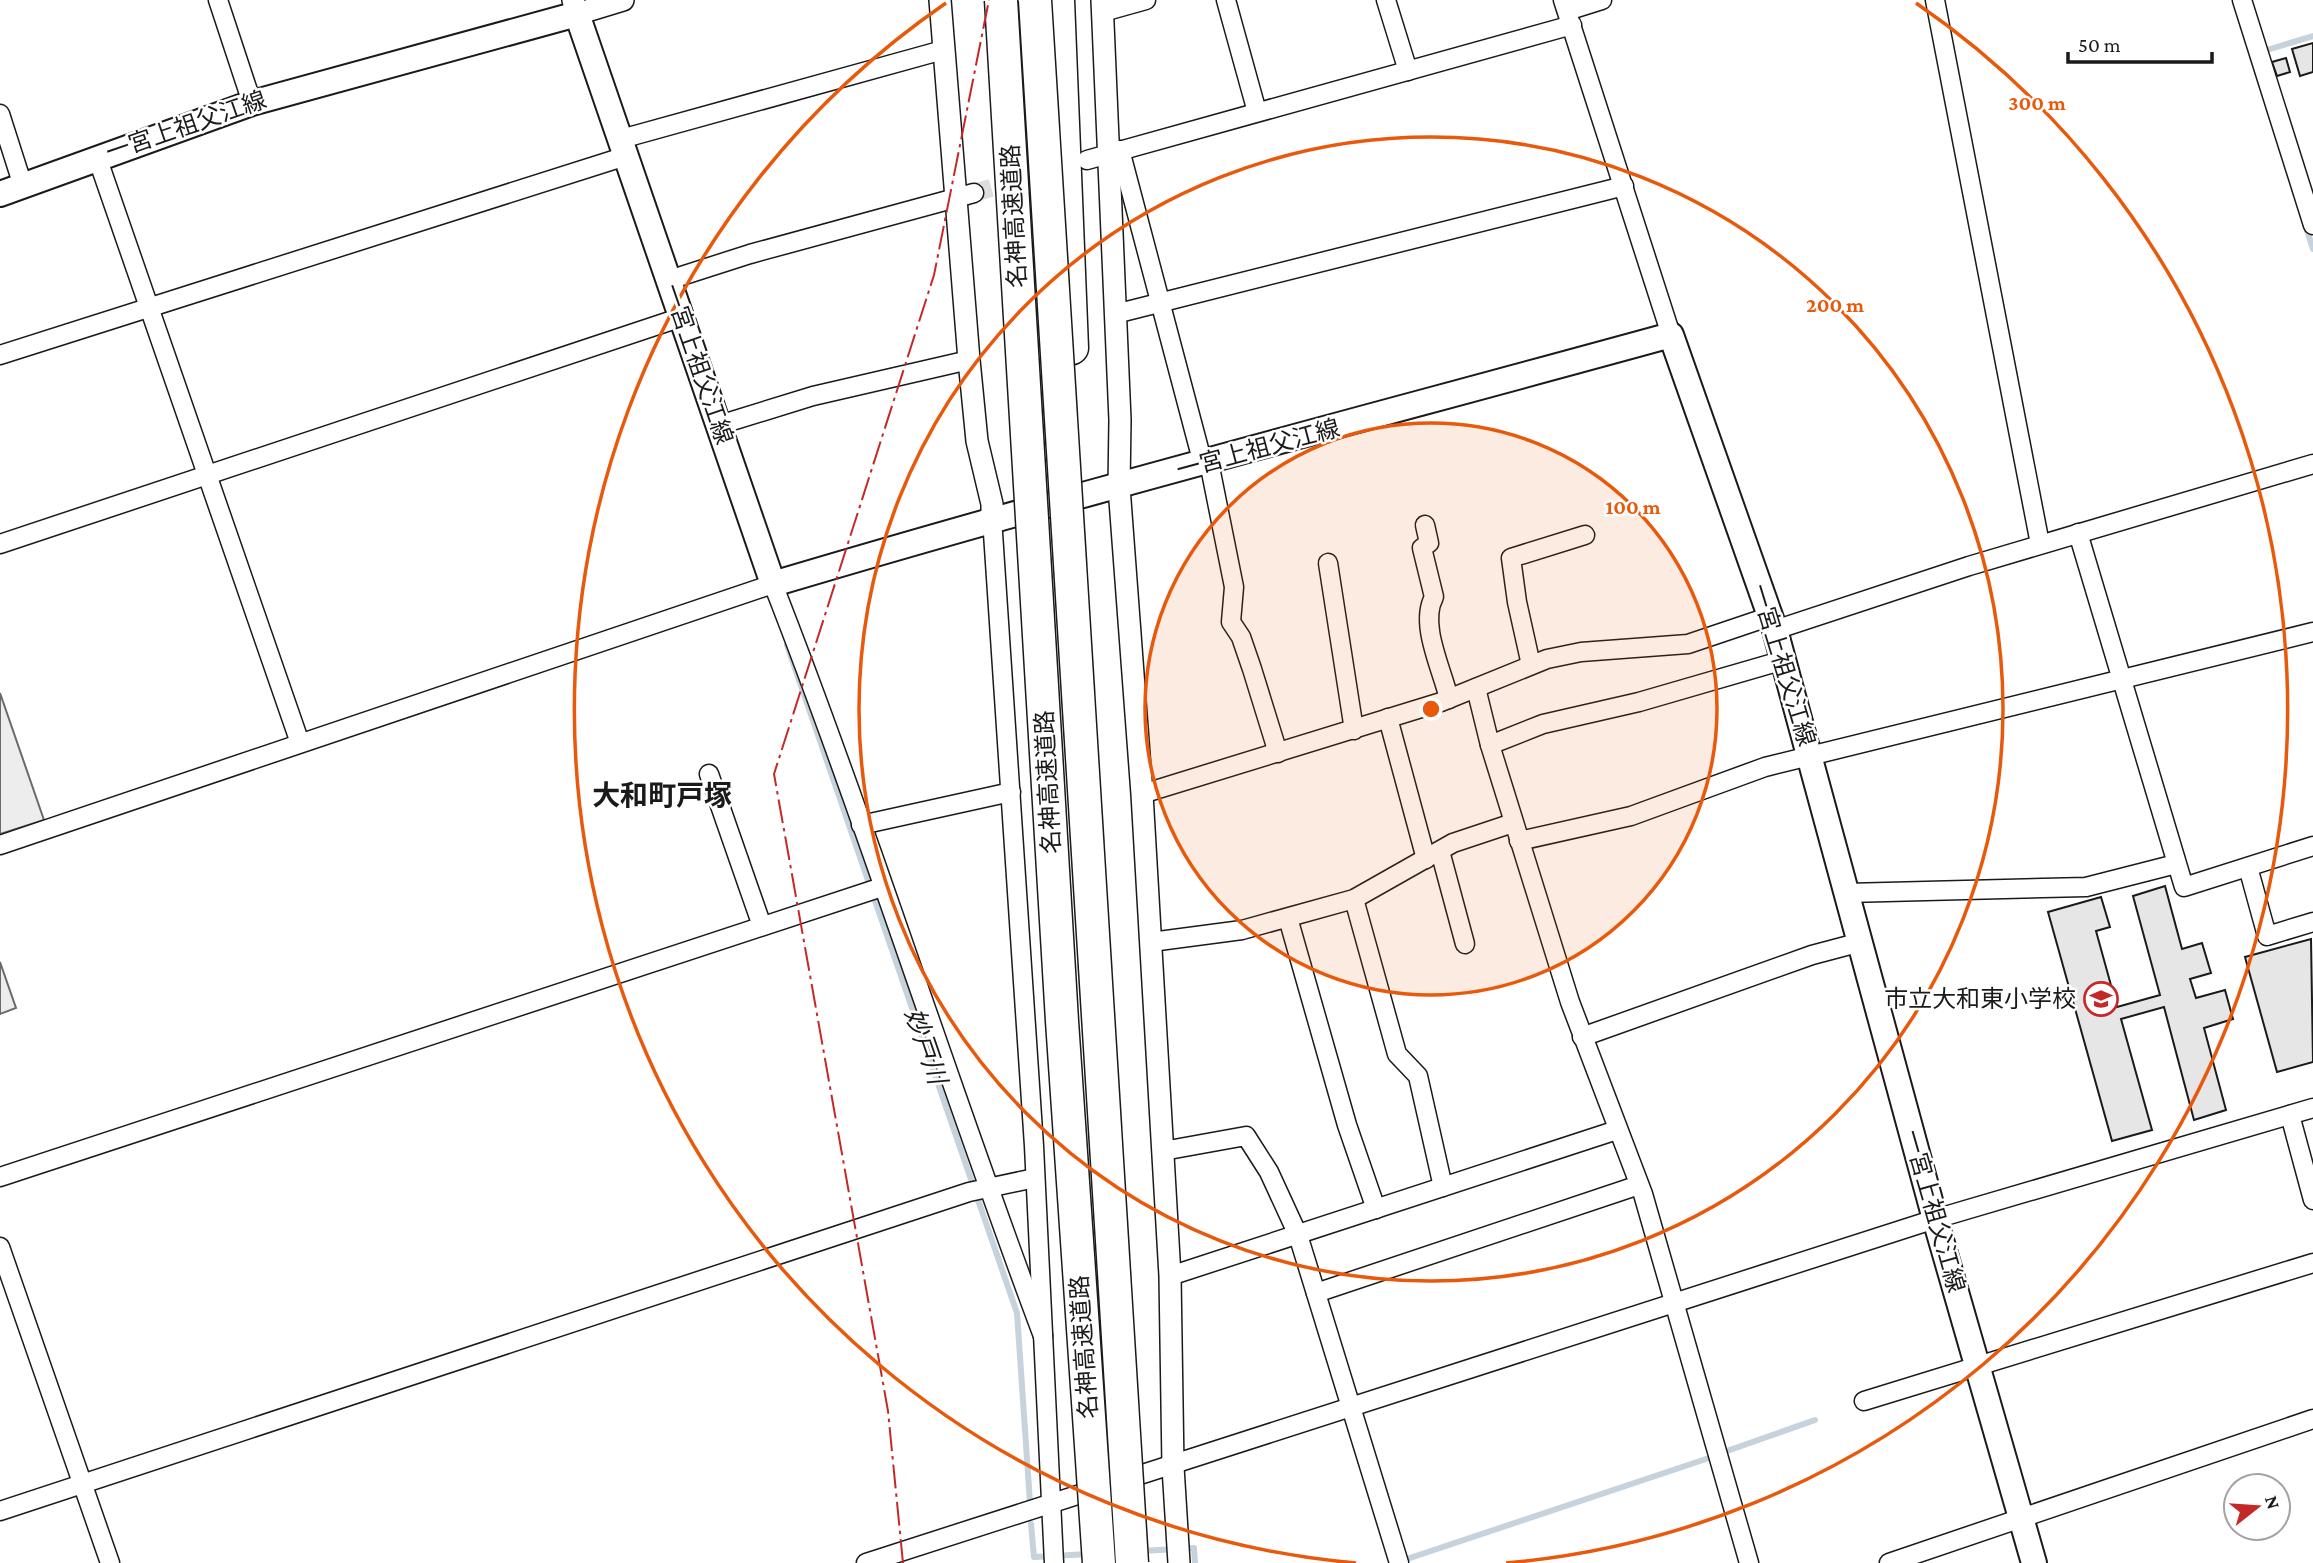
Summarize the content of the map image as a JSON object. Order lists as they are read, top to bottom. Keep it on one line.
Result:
{"streets":{"highway":["名神高速道路"],"main road":["一宮上祖父江線"]},"districts":["大和町戸塚"],"water":["妙戸川"],"places":{"school or university":["市立大和東小学校"]},"scale_bar":"50 m","north":"right","rings":["300 m","200 m","100 m"]}
